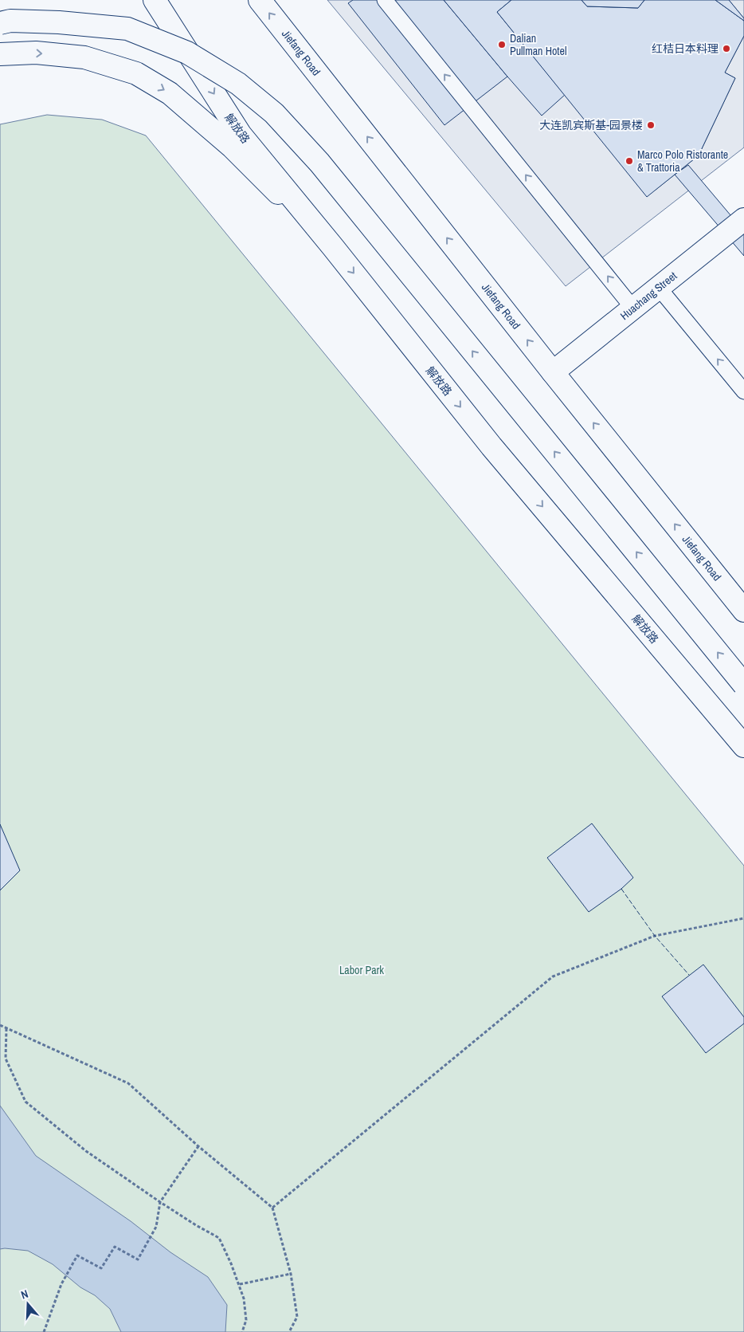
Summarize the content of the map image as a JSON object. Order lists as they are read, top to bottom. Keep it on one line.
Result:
{"streets":{"main road":["Jiefang Road","解放路","Huachang Street"]},"crossings":[["Jiefang Road","Huachang Street"]],"parks":["Labor Park"],"places":["Dalian Pullman Hotel","红桔日本料理","大连凯宾斯基-园景楼","Marco Polo Ristorante & Trattoria"],"north":"top"}
